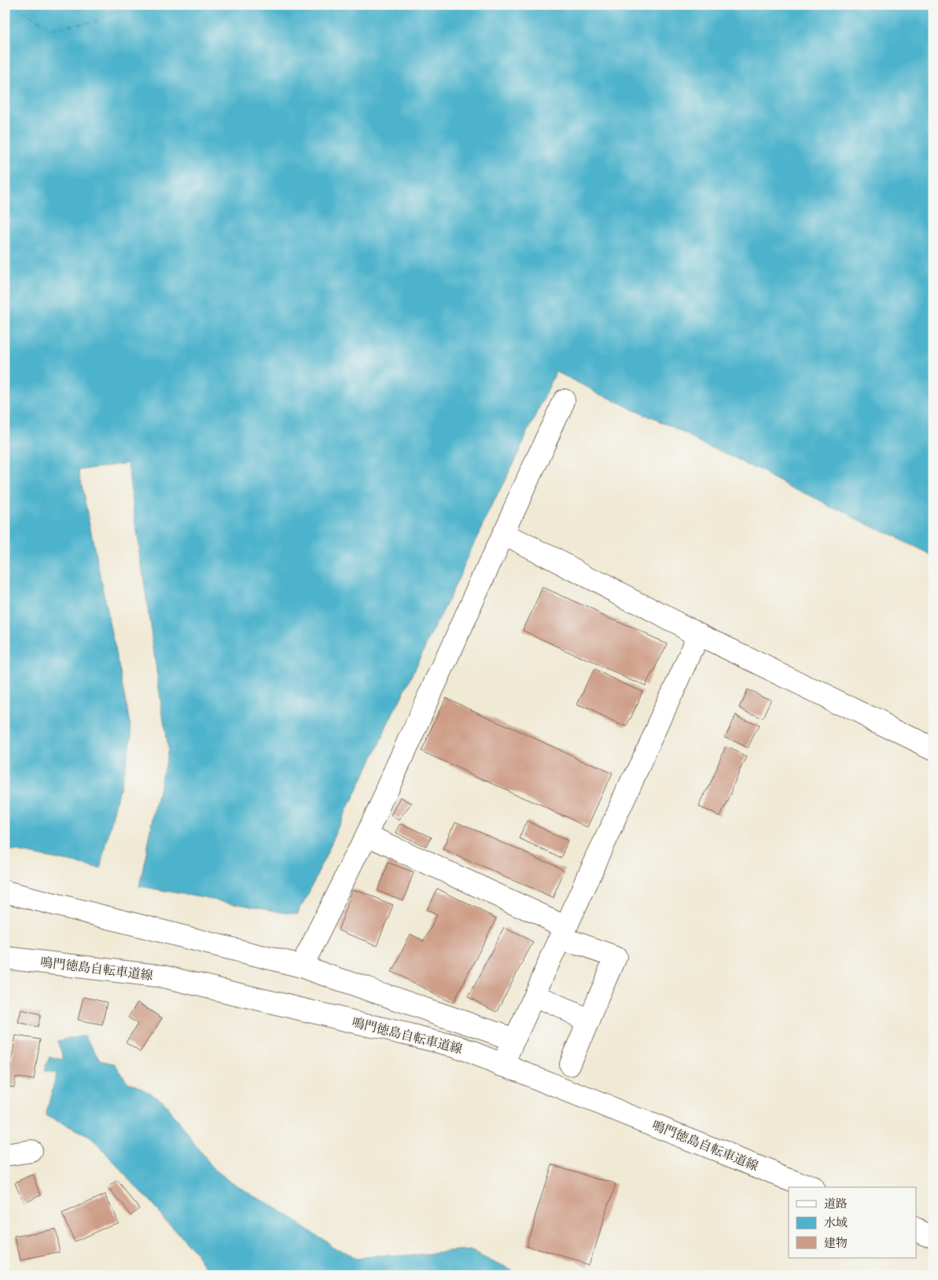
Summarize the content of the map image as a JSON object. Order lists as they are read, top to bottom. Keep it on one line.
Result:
{"streets":{"street":["鳴門徳島自転車道線"]},"legend":["道路","水域","建物"]}
